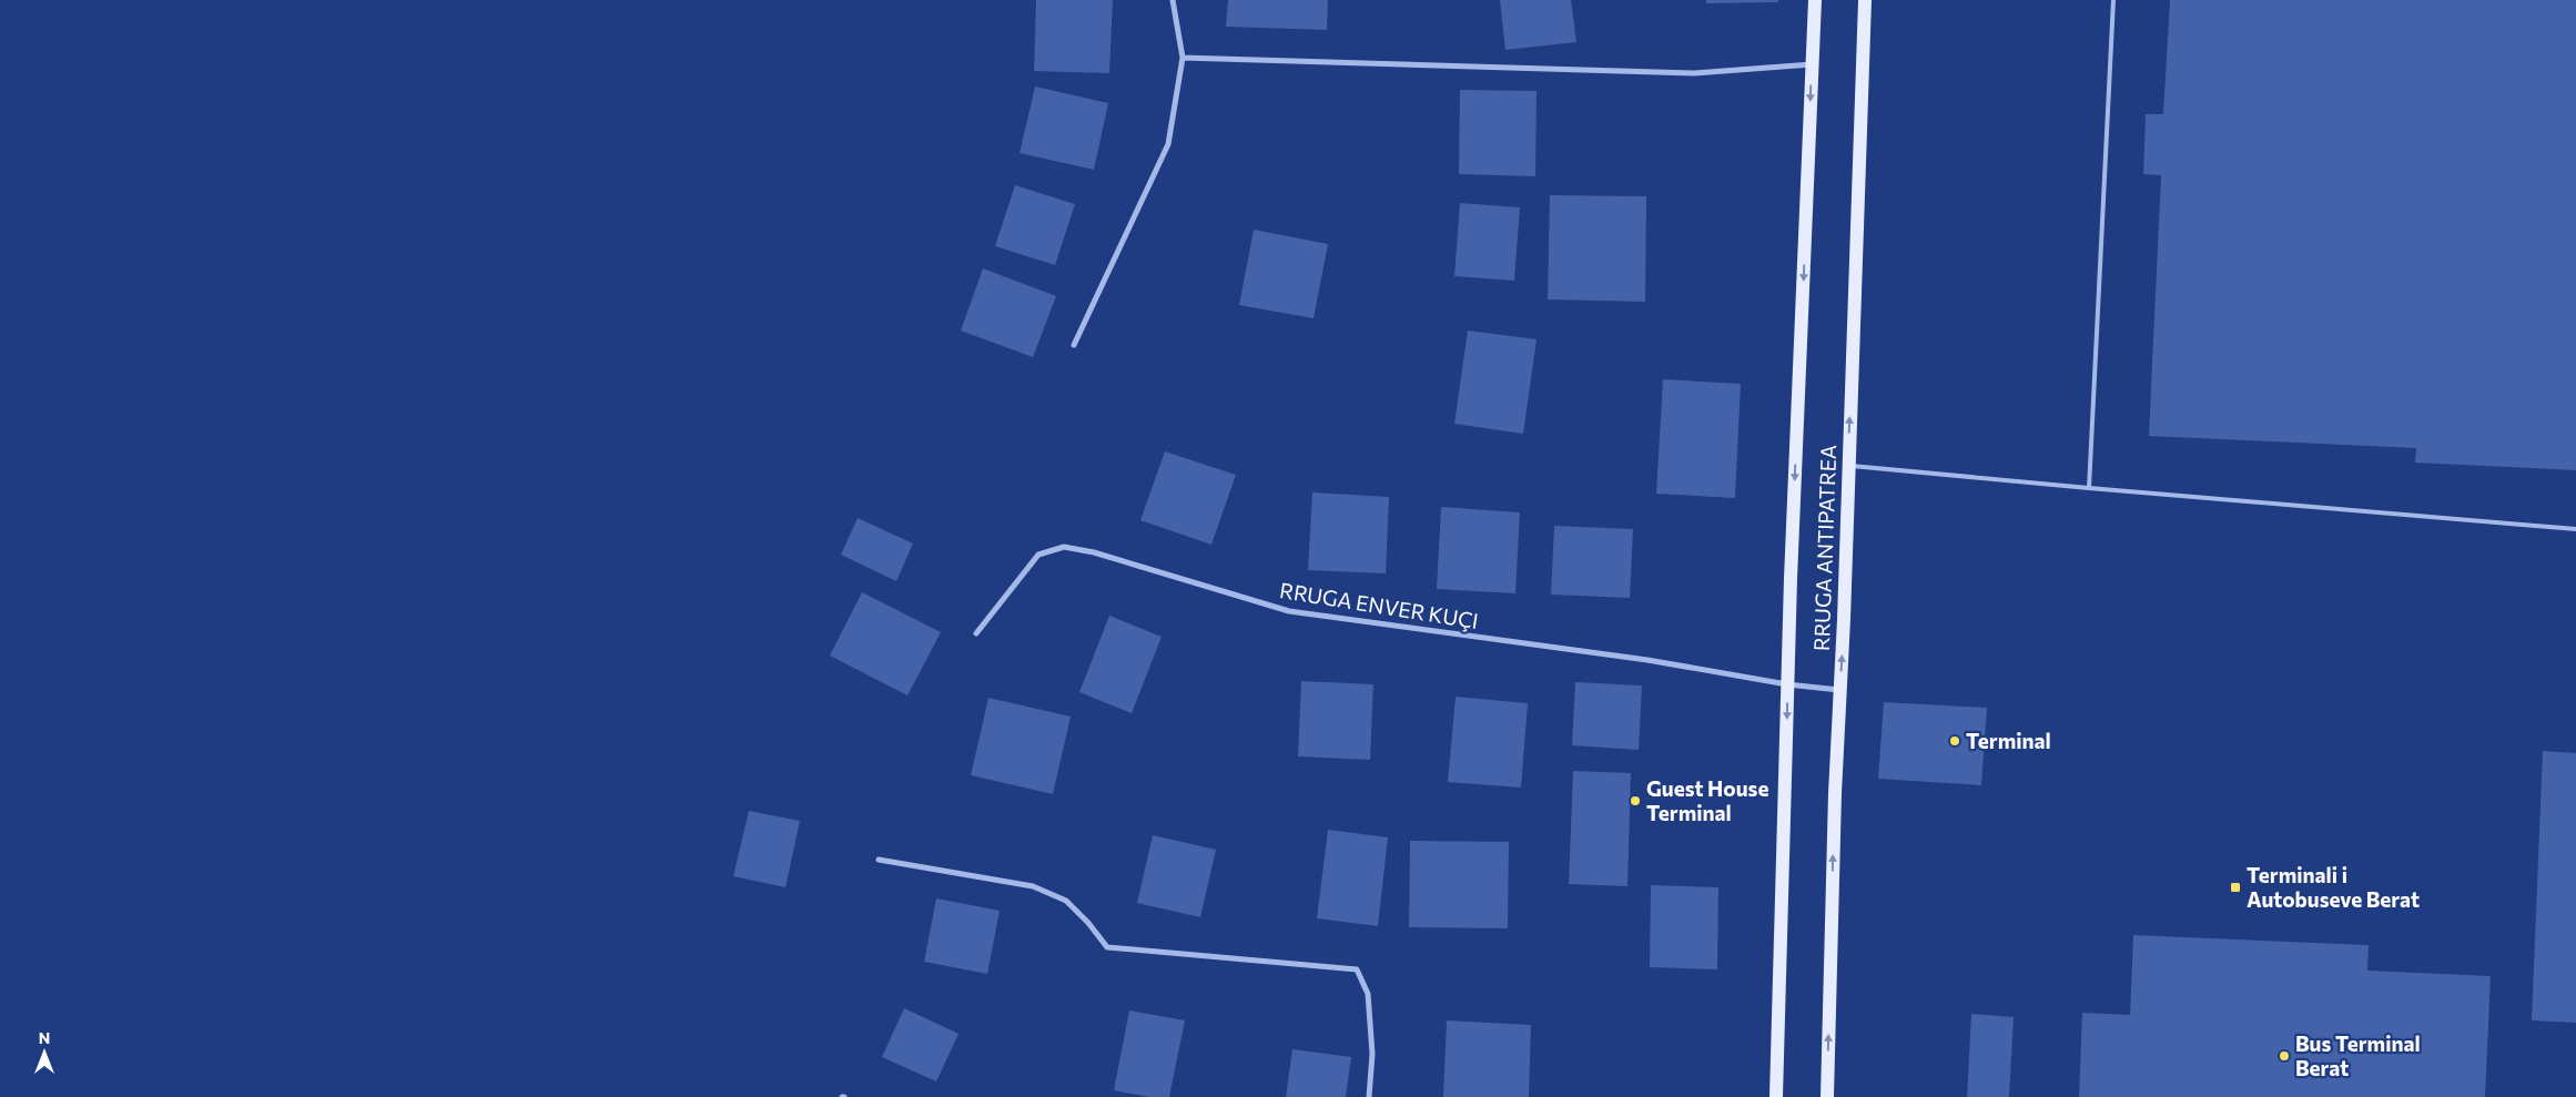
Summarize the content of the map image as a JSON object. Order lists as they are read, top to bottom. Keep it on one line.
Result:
{"streets":{"main road":["RRUGA ANTIPATREA"],"street":["RRUGA ENVER KUÇI"]},"crossings":[["RRUGA ANTIPATREA","RRUGA ENVER KUÇI"]],"places":{"other":["Terminal","Guest House Terminal","Bus Terminal Berat"],"transit":["Terminali i Autobuseve Berat"]},"north":"top"}
